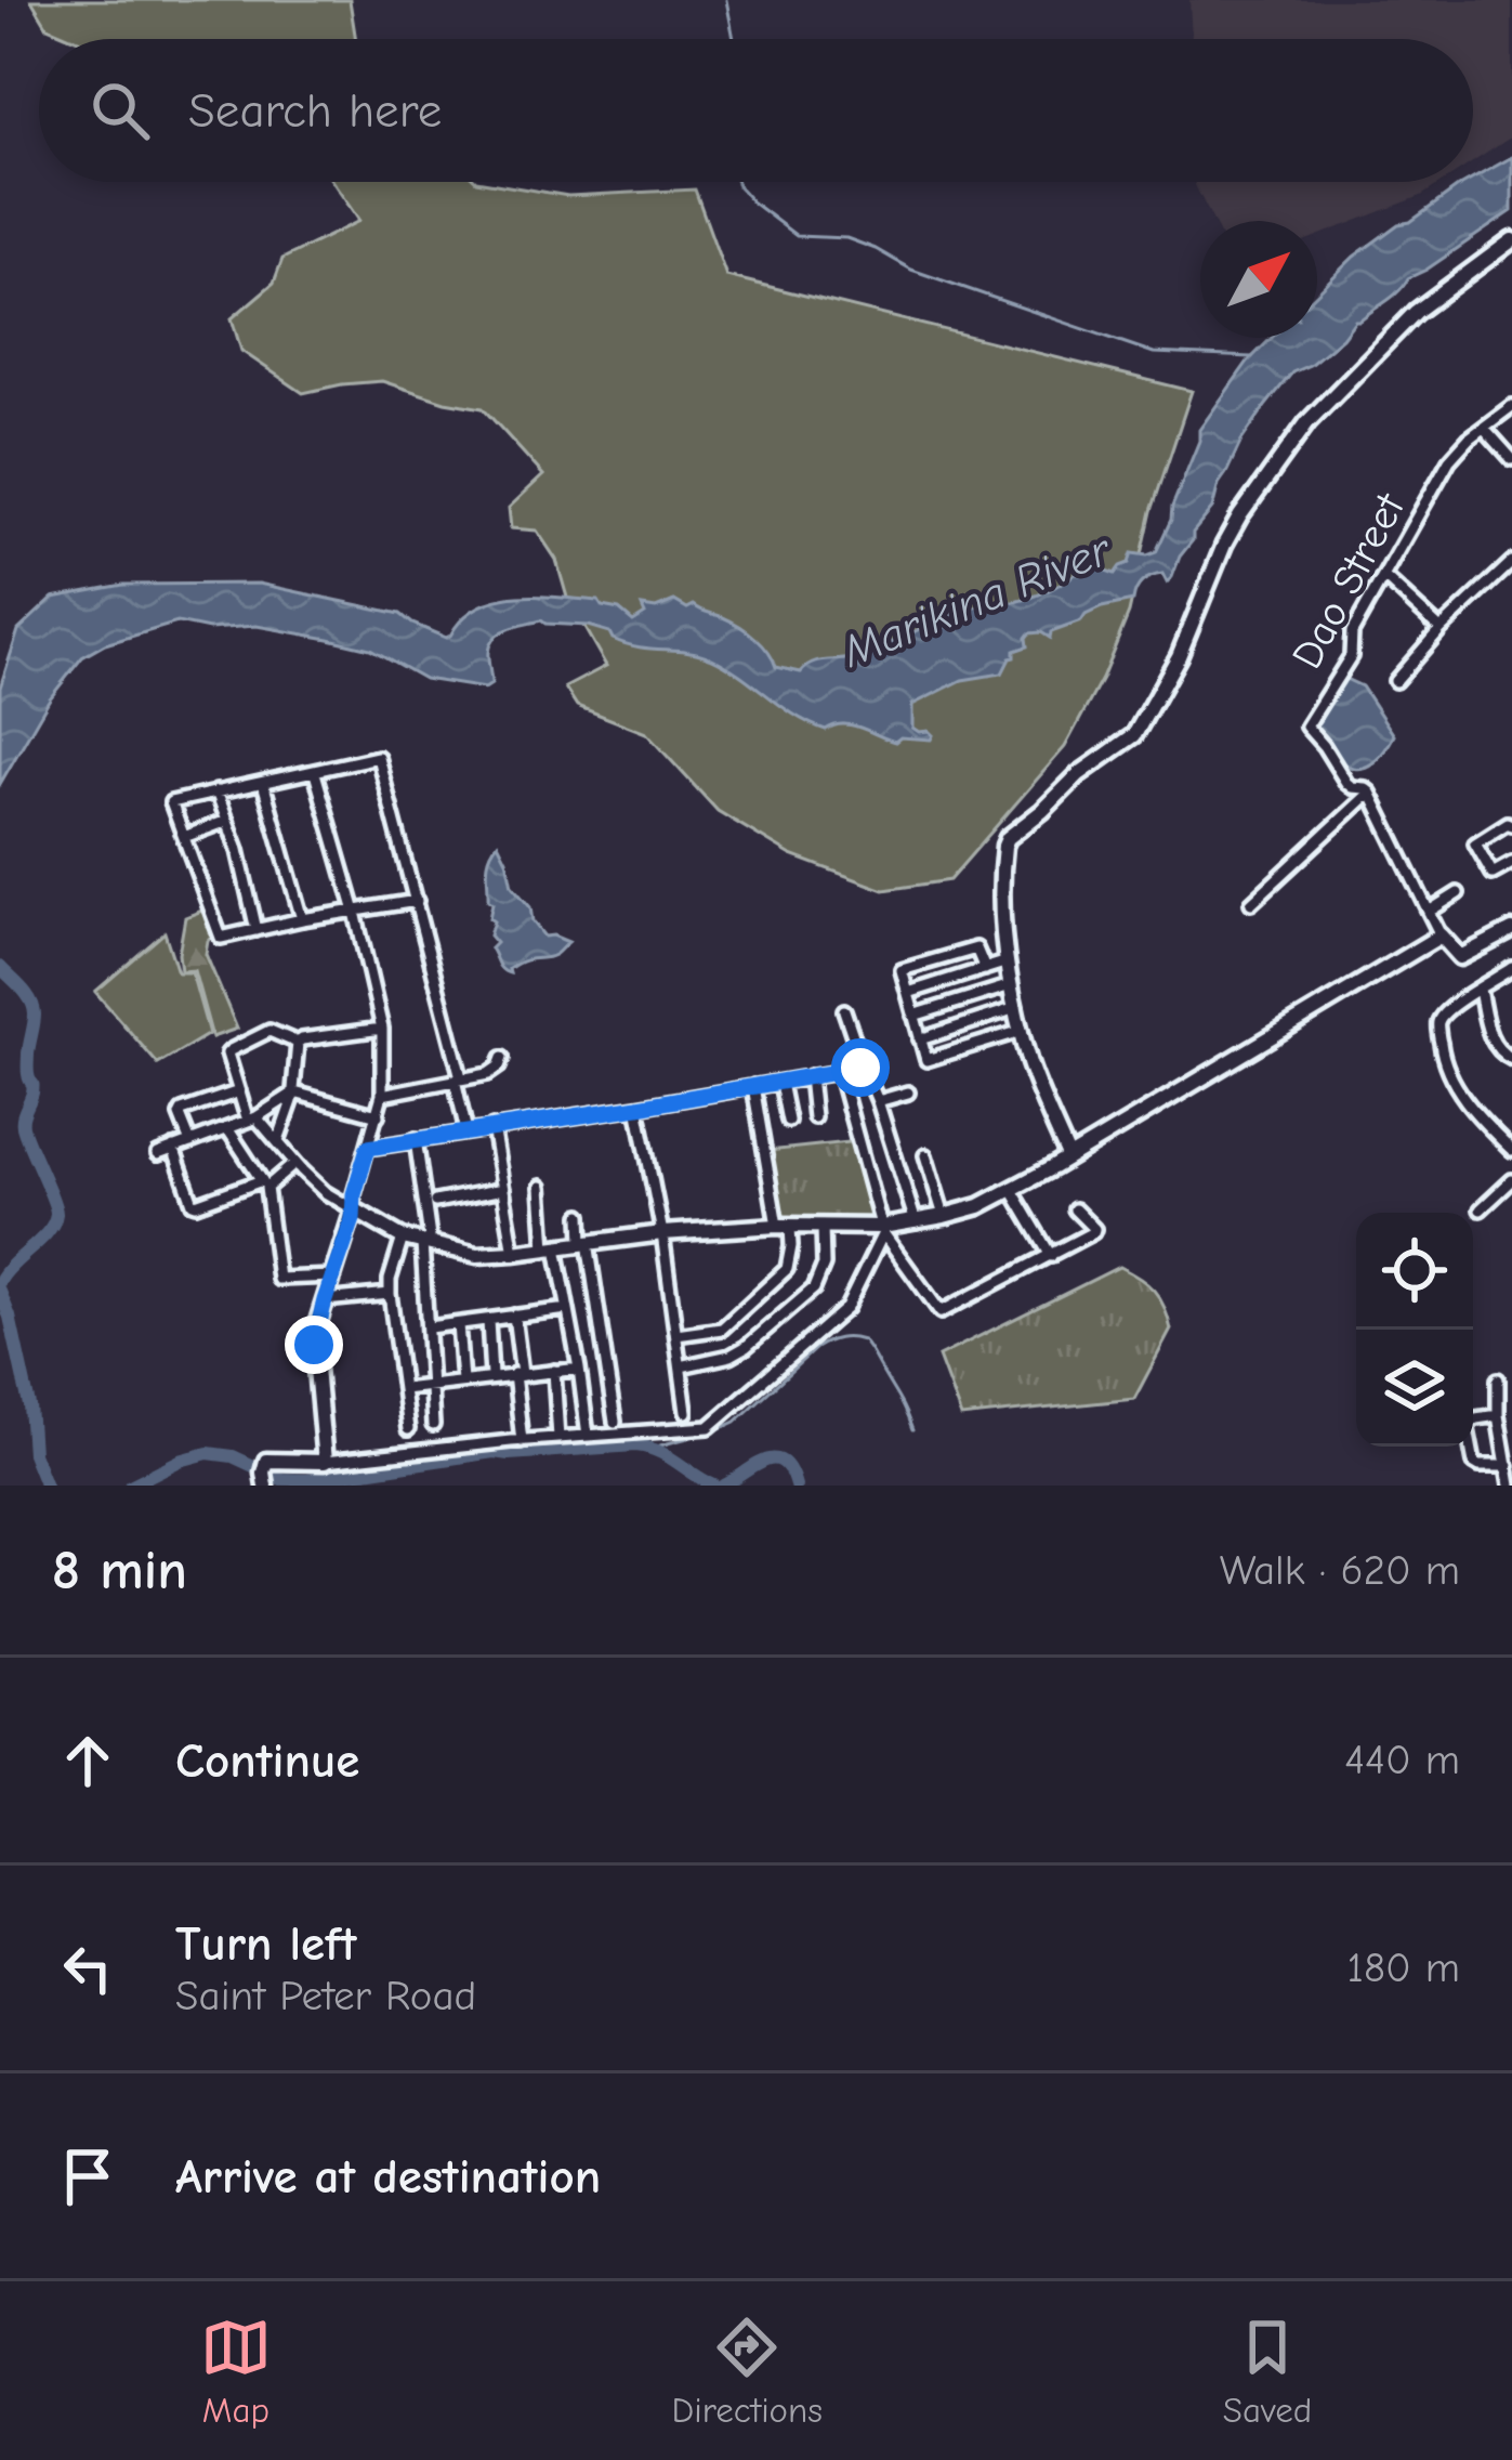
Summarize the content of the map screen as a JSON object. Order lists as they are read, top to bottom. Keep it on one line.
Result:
{"streets":{"street":["Dao Street"]},"water":["Marikina River"],"north":"top right","page":{"search":"Search here","heading":["8 min","Walk · 620 m"],"list":[["Continue","440 m"],["Turn left","Saint Peter Road","180 m"],"Arrive at destination"],"nav":["Map","Directions","Saved"]}}
